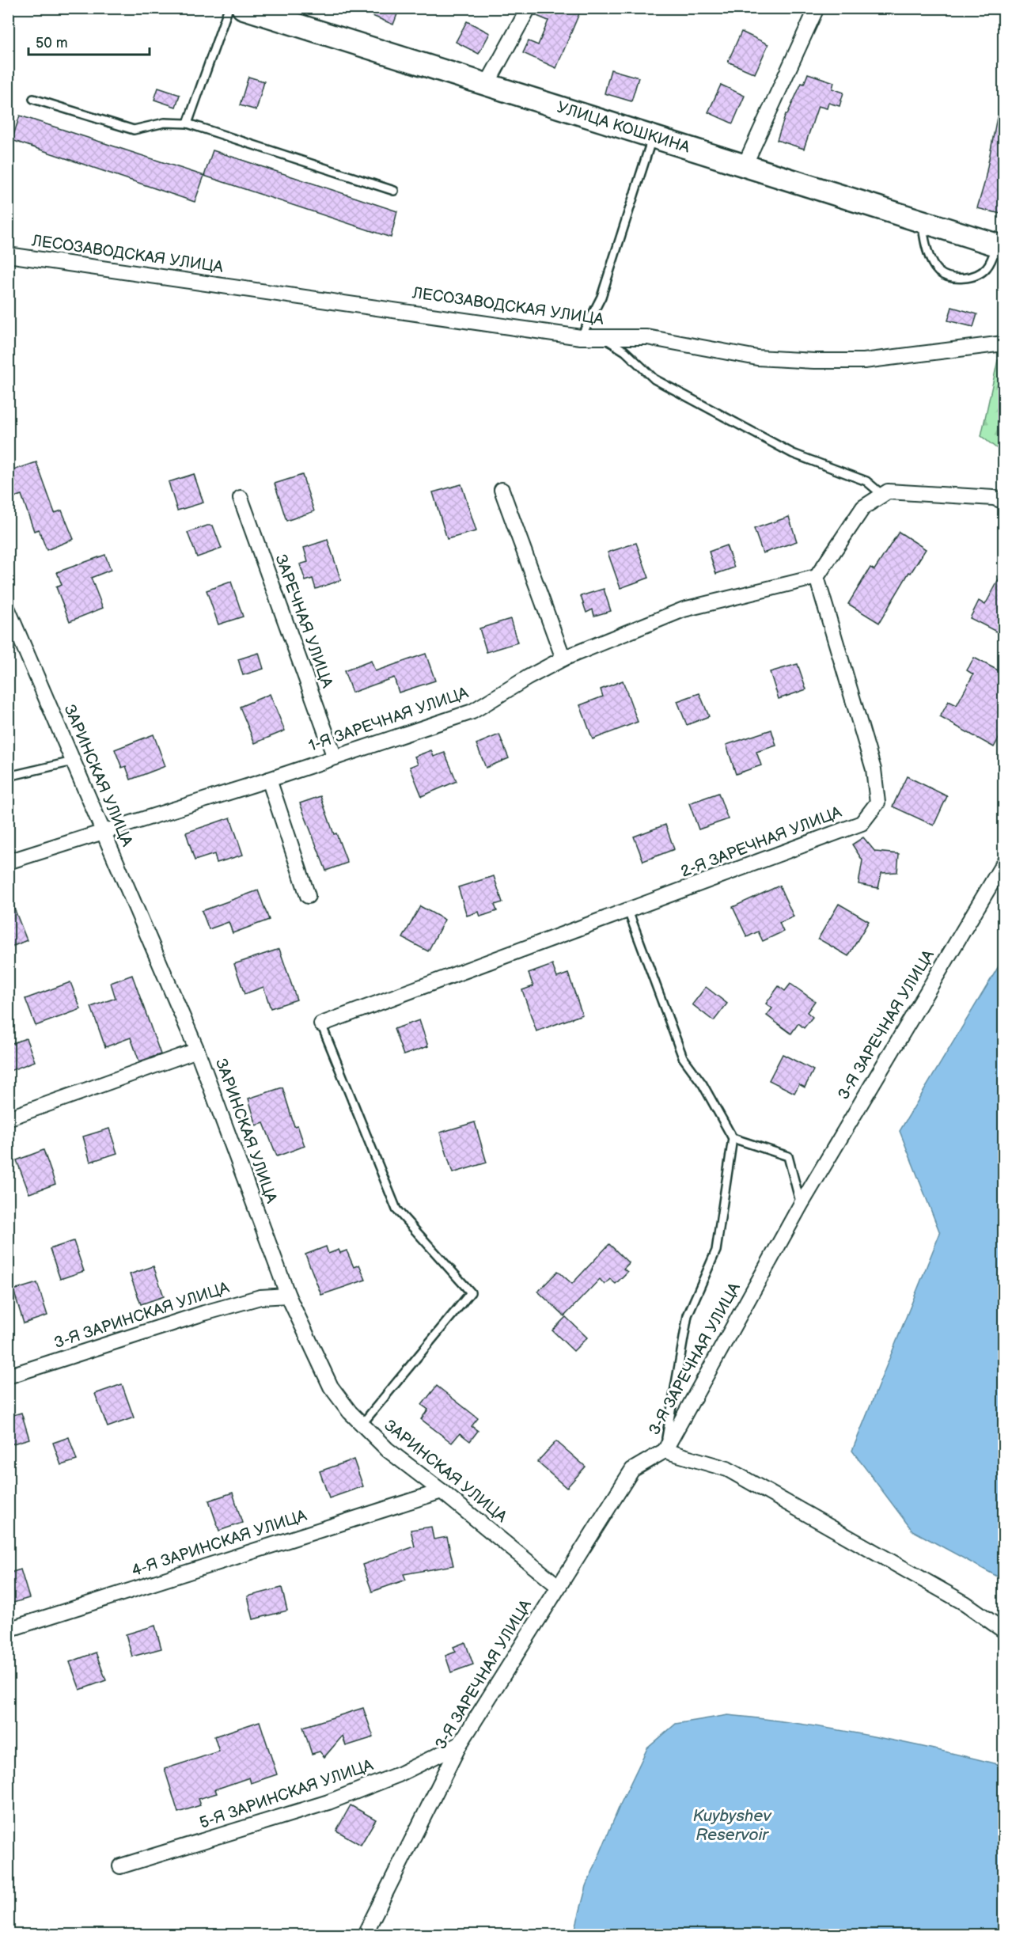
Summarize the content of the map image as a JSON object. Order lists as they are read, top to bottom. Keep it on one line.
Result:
{"streets":{"main road":["УЛИЦА КОШКИНА"],"street":["ЛЕСОЗАВОДСКАЯ УЛИЦА","ЗАРЕЧНАЯ УЛИЦА","1-Я ЗАРЕЧНАЯ УЛИЦА","ЗАРИНСКАЯ УЛИЦА","2-Я ЗАРЕЧНАЯ УЛИЦА","3-Я ЗАРЕЧНАЯ УЛИЦА","3-Я ЗАРИНСКАЯ УЛИЦА","4-Я ЗАРИНСКАЯ УЛИЦА","5-Я ЗАРИНСКАЯ УЛИЦА"]},"crossings":[["ЗАРЕЧНАЯ УЛИЦА","1-Я ЗАРЕЧНАЯ УЛИЦА"],["1-Я ЗАРЕЧНАЯ УЛИЦА","ЗАРИНСКАЯ УЛИЦА"],["1-Я ЗАРЕЧНАЯ УЛИЦА","2-Я ЗАРЕЧНАЯ УЛИЦА"],["ЗАРИНСКАЯ УЛИЦА","3-Я ЗАРЕЧНАЯ УЛИЦА"],["ЗАРИНСКАЯ УЛИЦА","3-Я ЗАРИНСКАЯ УЛИЦА"],["ЗАРИНСКАЯ УЛИЦА","4-Я ЗАРИНСКАЯ УЛИЦА"],["3-Я ЗАРЕЧНАЯ УЛИЦА","5-Я ЗАРИНСКАЯ УЛИЦА"]],"water":["Kuybyshev Reservoir"],"scale_bar":"50 m"}
